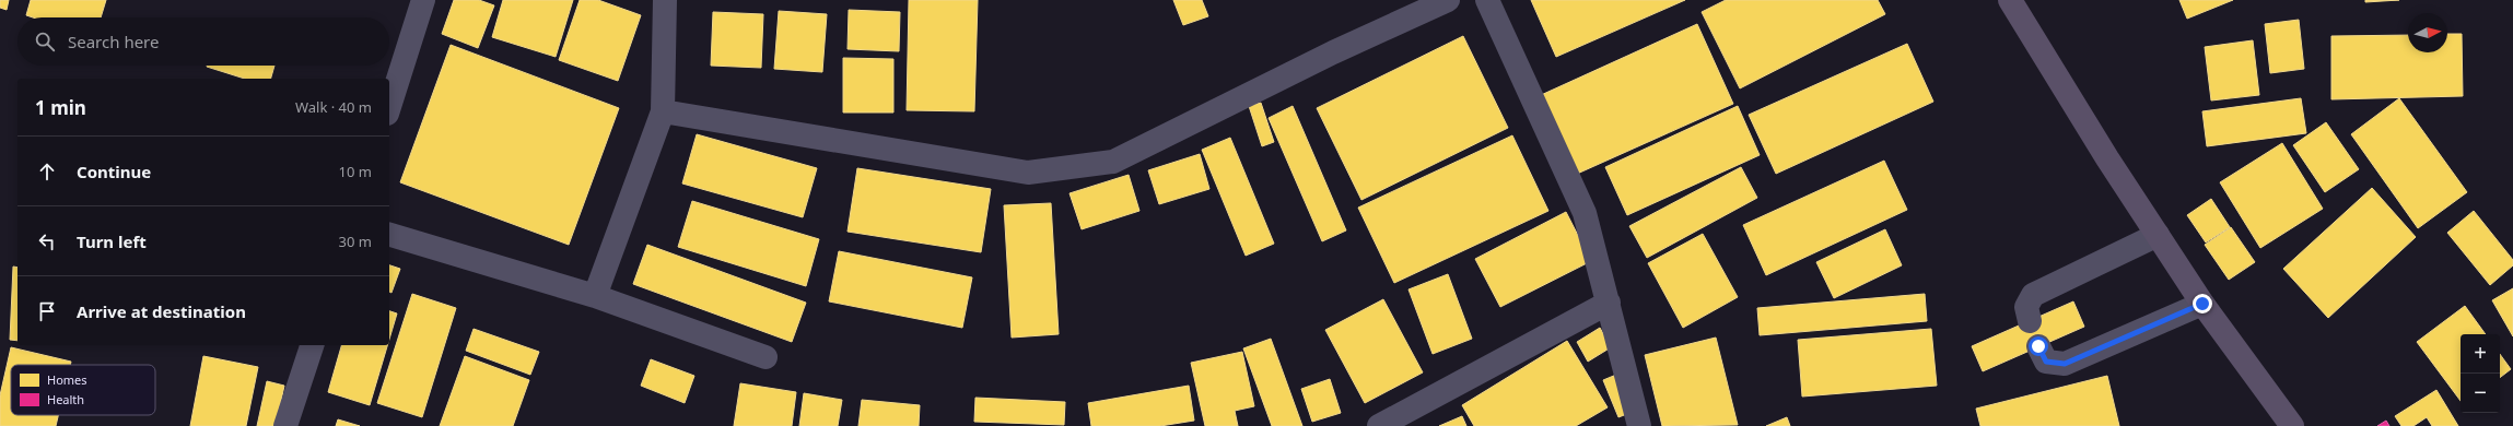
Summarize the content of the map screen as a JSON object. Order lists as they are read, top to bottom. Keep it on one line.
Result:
{"legend":["Homes","Health"],"north":"right","page":{"search":"Search here","heading":["1 min","Walk · 40 m"],"list":[["Continue","10 m"],["Turn left","30 m"],"Arrive at destination"],"map_buttons":["+","−"]}}
